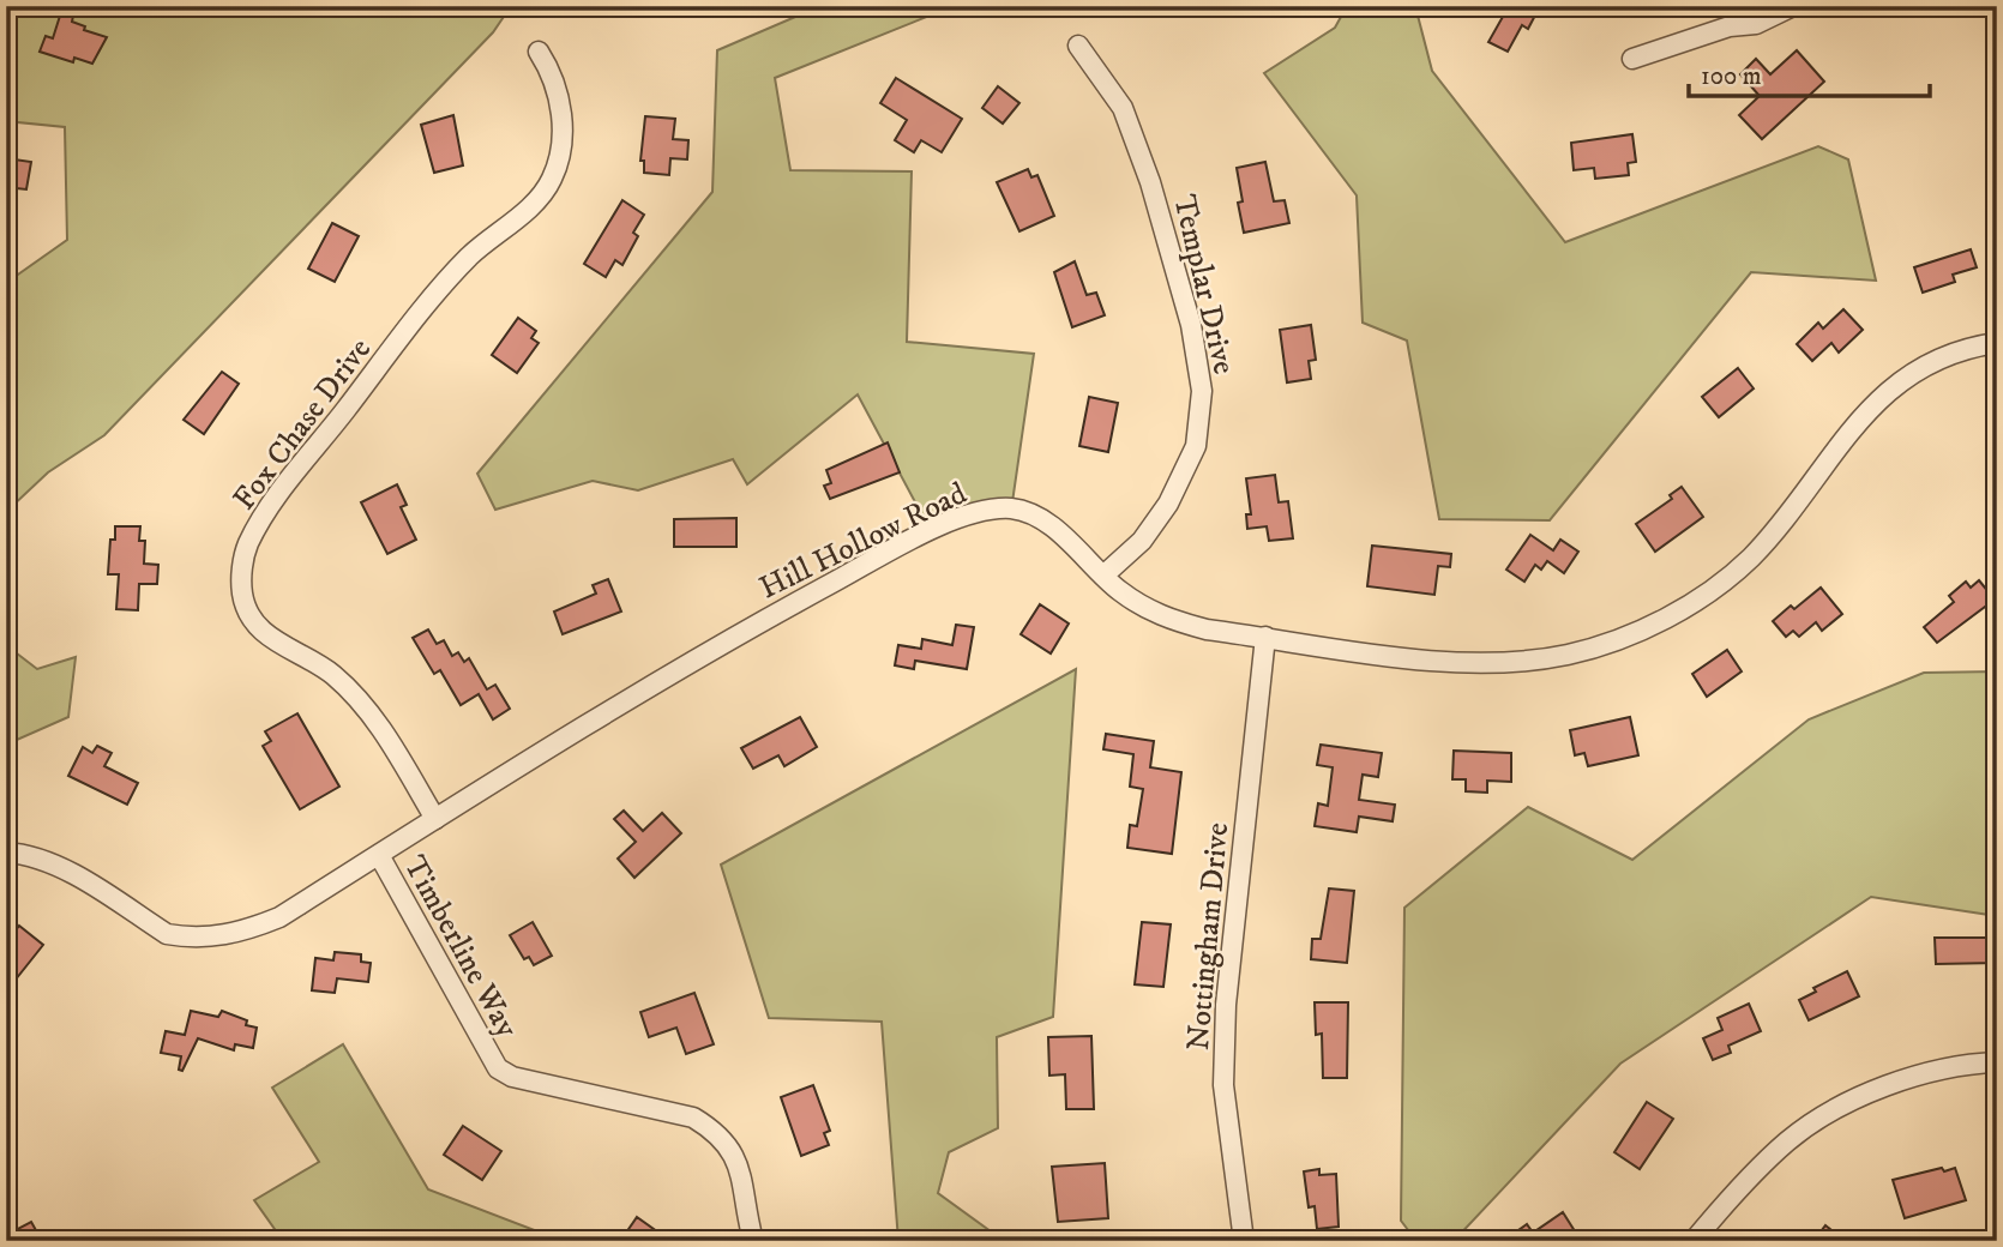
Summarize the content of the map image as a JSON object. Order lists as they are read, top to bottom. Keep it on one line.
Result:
{"streets":{"street":["Templar Drive","Fox Chase Drive","Hill Hollow Road","Nottingham Drive","Timberline Way"]},"crossings":[["Templar Drive","Hill Hollow Road"],["Fox Chase Drive","Hill Hollow Road"],["Hill Hollow Road","Nottingham Drive"],["Hill Hollow Road","Timberline Way"]],"scale_bar":"100 m"}
